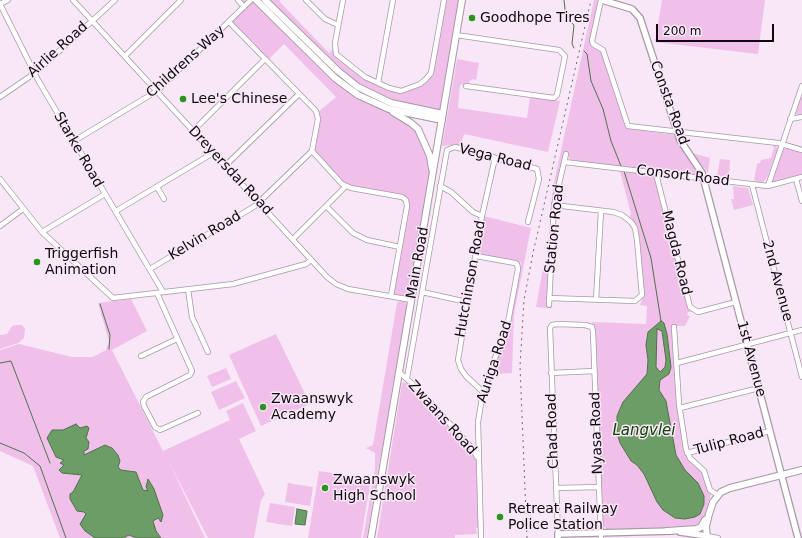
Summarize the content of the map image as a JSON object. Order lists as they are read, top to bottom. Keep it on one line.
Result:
{"streets":{"main road":["Main Road"],"street":["Airlie Road","Childrens Way","Consta Road","Starke Road","Vega Road","Dreyersdal Road","Consort Road","Station Road","Kelvin Road","Magda Road","Hutchinson Road","2nd Avenue","1st Avenue","Auriga Road","Zwaans Road","Chad Road","Nyasa Road","Tulip Road"]},"crossings":[["Airlie Road","Starke Road"],["Airlie Road","Dreyersdal Road"],["Childrens Way","Starke Road"],["Childrens Way","Dreyersdal Road"],["Consta Road","Consort Road"],["Consta Road","1st Avenue"],["Starke Road","Kelvin Road"],["Vega Road","Hutchinson Road"],["Dreyersdal Road","Kelvin Road"],["Dreyersdal Road","Main Road"],["Consort Road","Station Road"],["Consort Road","Magda Road"],["Consort Road","2nd Avenue"],["Consort Road","1st Avenue"],["Magda Road","1st Avenue"],["Main Road","Zwaans Road"],["Hutchinson Road","Auriga Road"],["1st Avenue","Tulip Road"],["Auriga Road","Zwaans Road"],["Chad Road","Nyasa Road"]],"water":["Langvlei"],"places":["Goodhope Tires","Lee's Chinese","Triggerfish Animation","Zwaanswyk Academy","Zwaanswyk High School","Retreat Railway Police Station"],"scale_bar":"200 m"}
